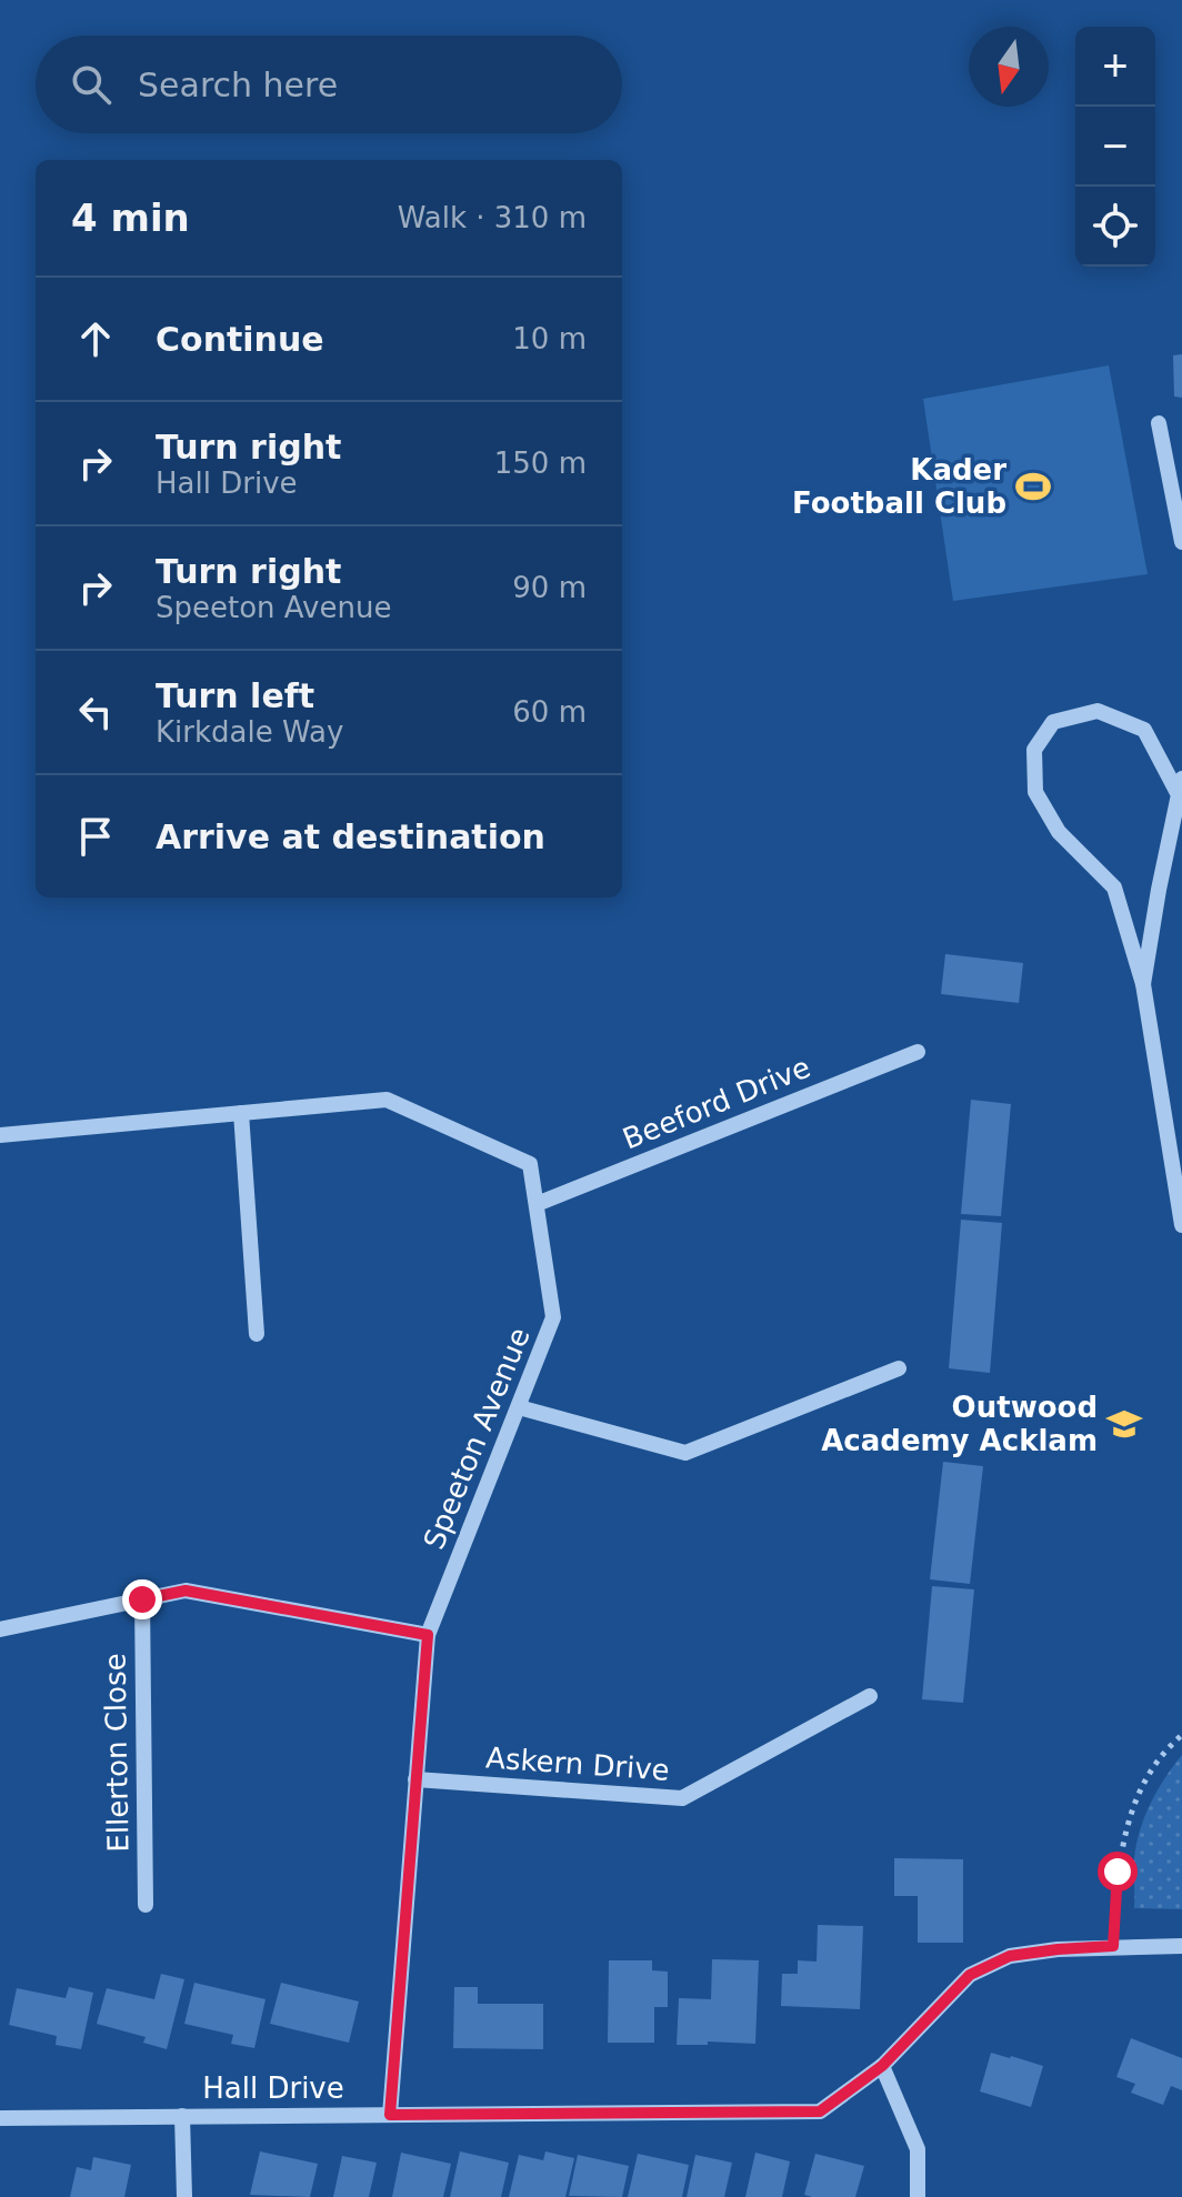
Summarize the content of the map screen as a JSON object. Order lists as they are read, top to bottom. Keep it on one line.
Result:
{"streets":{"street":["Beeford Drive","Speeton Avenue","Ellerton Close","Askern Drive","Hall Drive"]},"crossings":[["Beeford Drive","Speeton Avenue"],["Speeton Avenue","Askern Drive"],["Speeton Avenue","Hall Drive"]],"places":{"sports":["Kader Football Club"],"school or university":["Outwood Academy Acklam"]},"north":"bottom","page":{"map_buttons":["+","−"],"search":"Search here","heading":["4 min","Walk · 310 m"],"list":[["Continue","10 m"],["Turn right","Hall Drive","150 m"],["Turn right","Speeton Avenue","90 m"],["Turn left","Kirkdale Way","60 m"],"Arrive at destination"]}}
